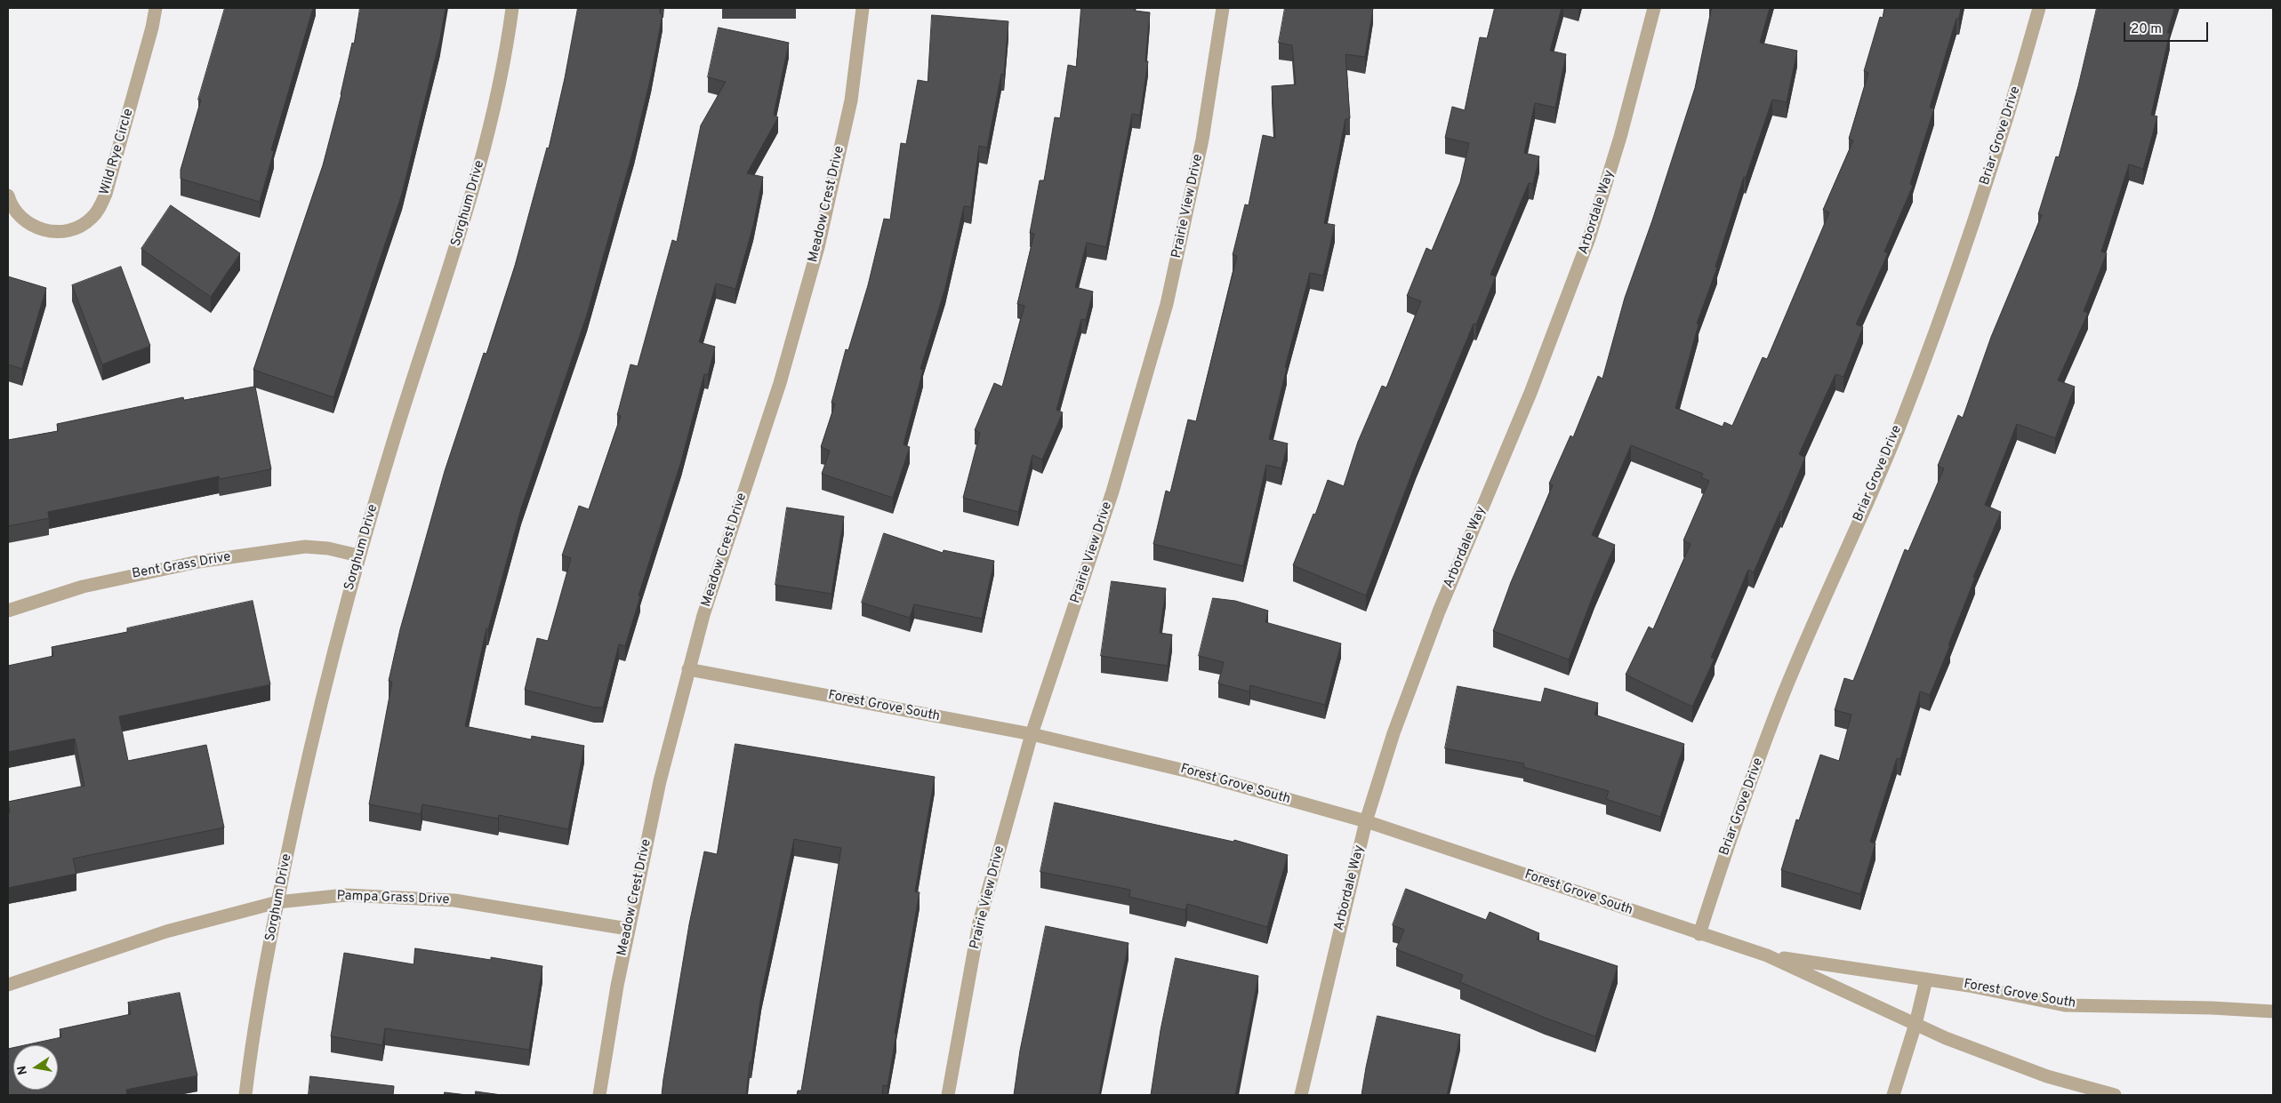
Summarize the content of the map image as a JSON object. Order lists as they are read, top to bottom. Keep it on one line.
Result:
{"streets":{"street":["Briar Grove Drive","Wild Rye Circle","Sorghum Drive","Meadow Crest Drive","Prairie View Drive","Arbordale Way","Bent Grass Drive","Forest Grove South","Pampa Grass Drive"]},"crossings":[["Briar Grove Drive","Forest Grove South"],["Sorghum Drive","Bent Grass Drive"],["Sorghum Drive","Pampa Grass Drive"],["Meadow Crest Drive","Forest Grove South"],["Meadow Crest Drive","Pampa Grass Drive"],["Prairie View Drive","Forest Grove South"],["Arbordale Way","Forest Grove South"]],"scale_bar":"20 m","north":"left"}
